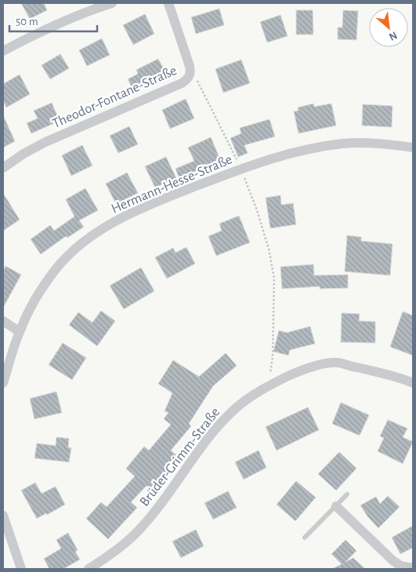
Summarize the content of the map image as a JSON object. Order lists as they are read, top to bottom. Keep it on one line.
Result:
{"streets":{"street":["Theodor-Fontane-Straße","Hermann-Hesse-Straße","Brüder-Grimm-Straße"]},"scale_bar":"50 m","north":"bottom right"}
